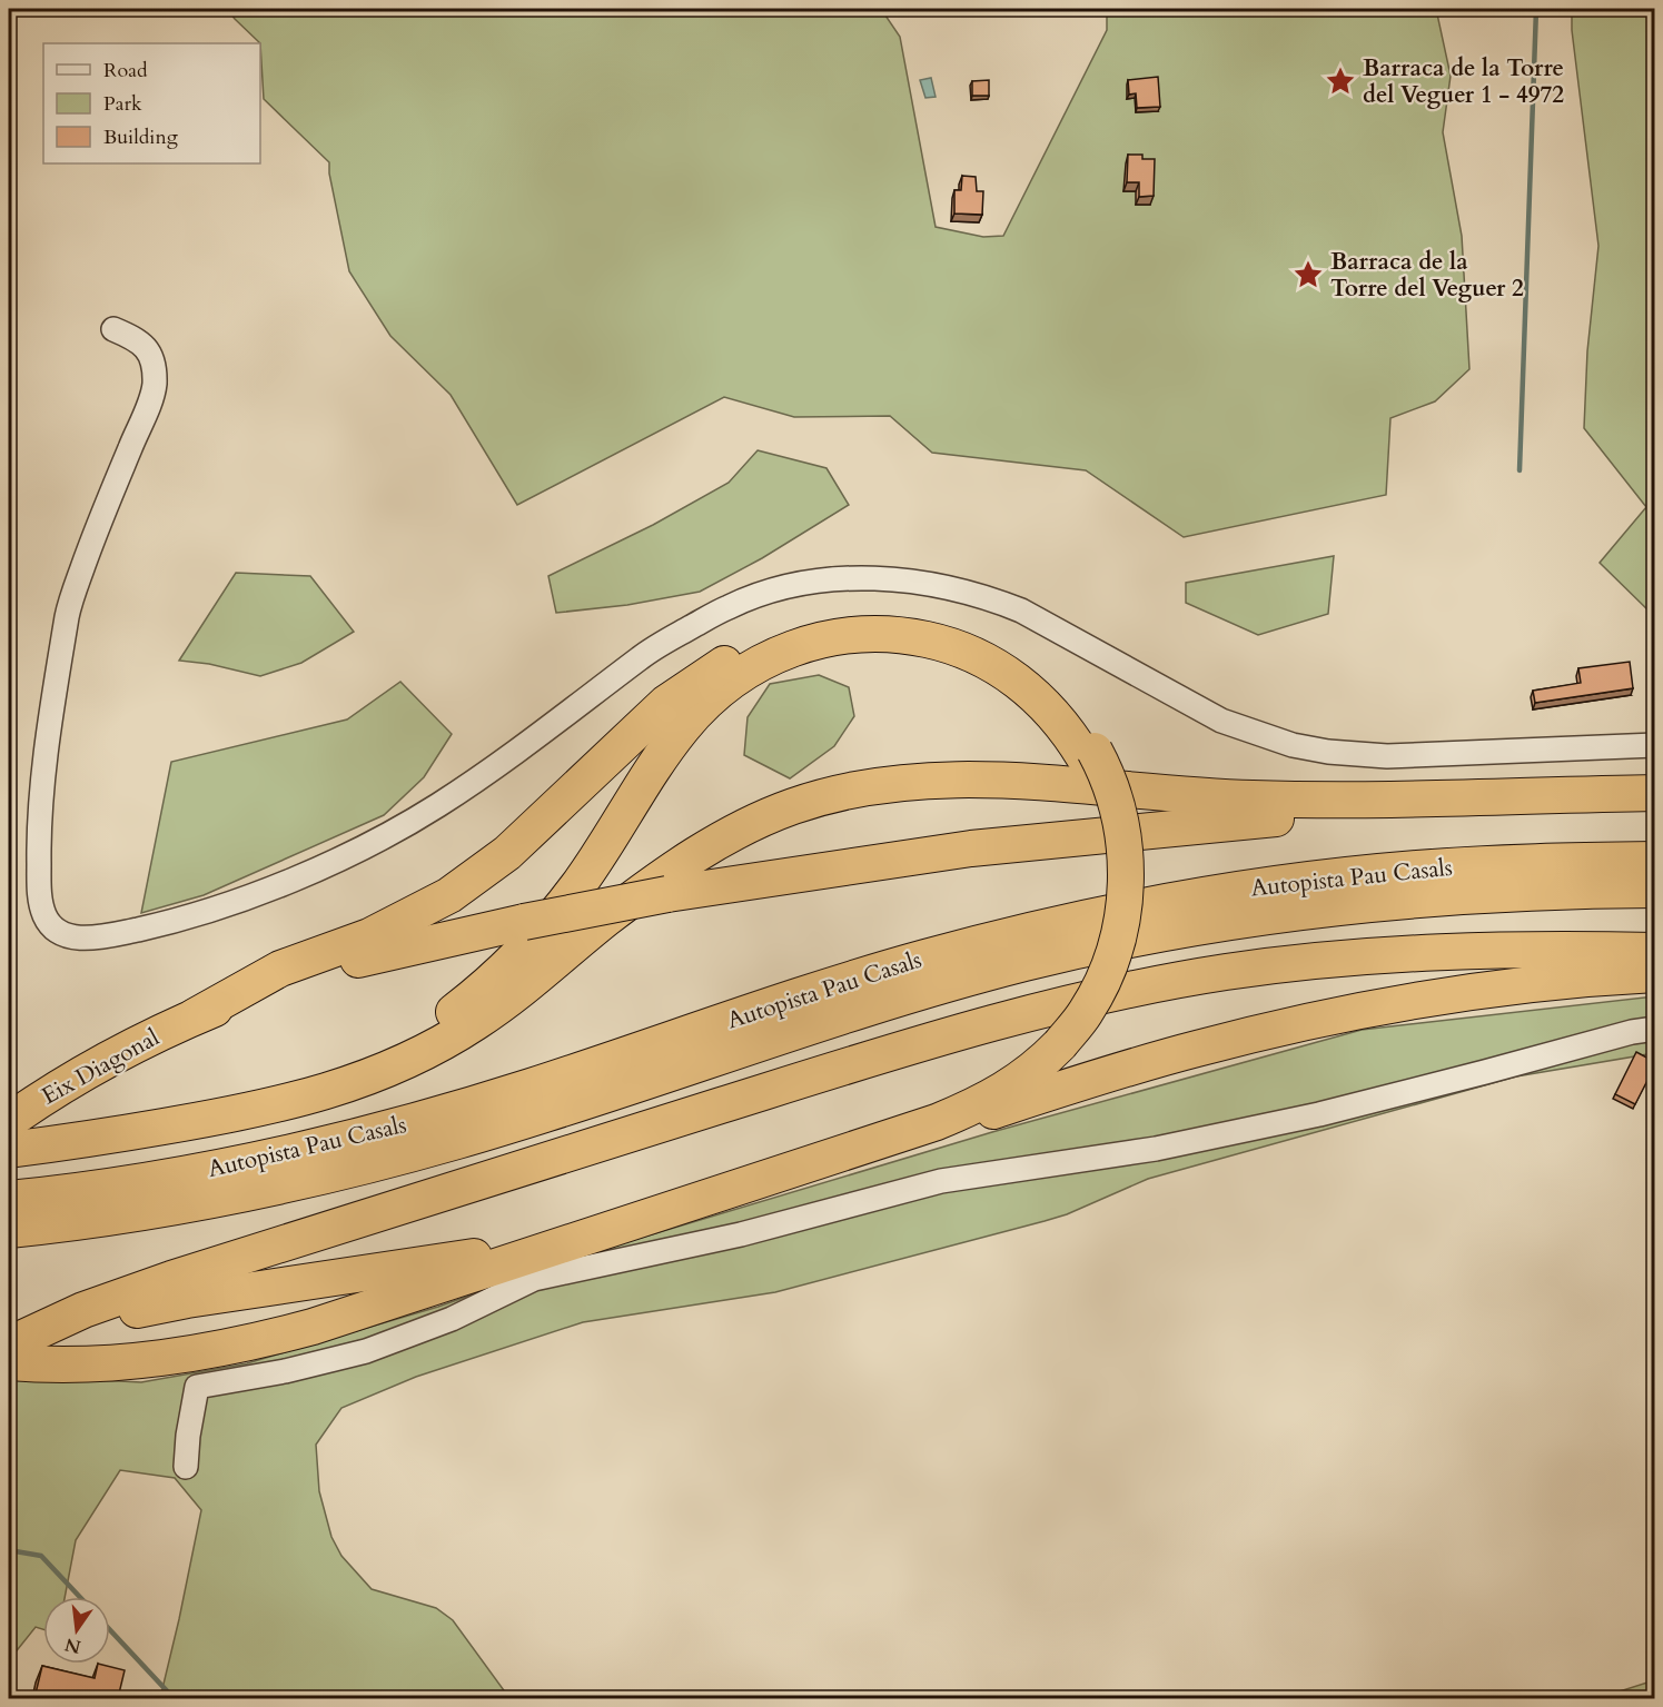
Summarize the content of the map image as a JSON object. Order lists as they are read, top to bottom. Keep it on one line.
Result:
{"streets":{"highway":["Autopista Pau Casals","Eix Diagonal"]},"places":{"place":["Barraca de la Torre del Veguer 1 - 4972","Barraca de la Torre del Veguer 2"]},"legend":["Road","Park","Building"],"north":"bottom"}
